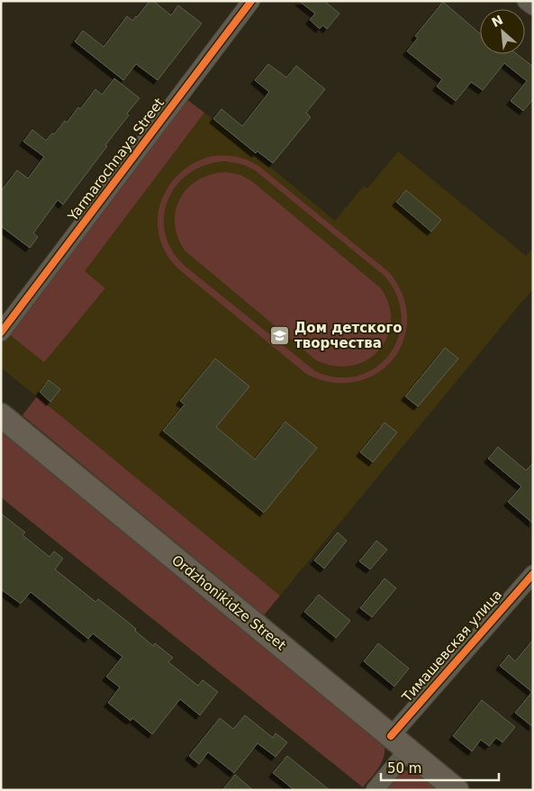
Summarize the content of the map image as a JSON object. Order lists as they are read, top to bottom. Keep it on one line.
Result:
{"streets":{"main road":["Ordzhonikidze Street"],"street":["Yarmarochnaya Street","Тимашевская улица"]},"crossings":[["Ordzhonikidze Street","Тимашевская улица"]],"places":{"school or university":["Дом детского творчества"]},"scale_bar":"50 m","north":"top left"}
